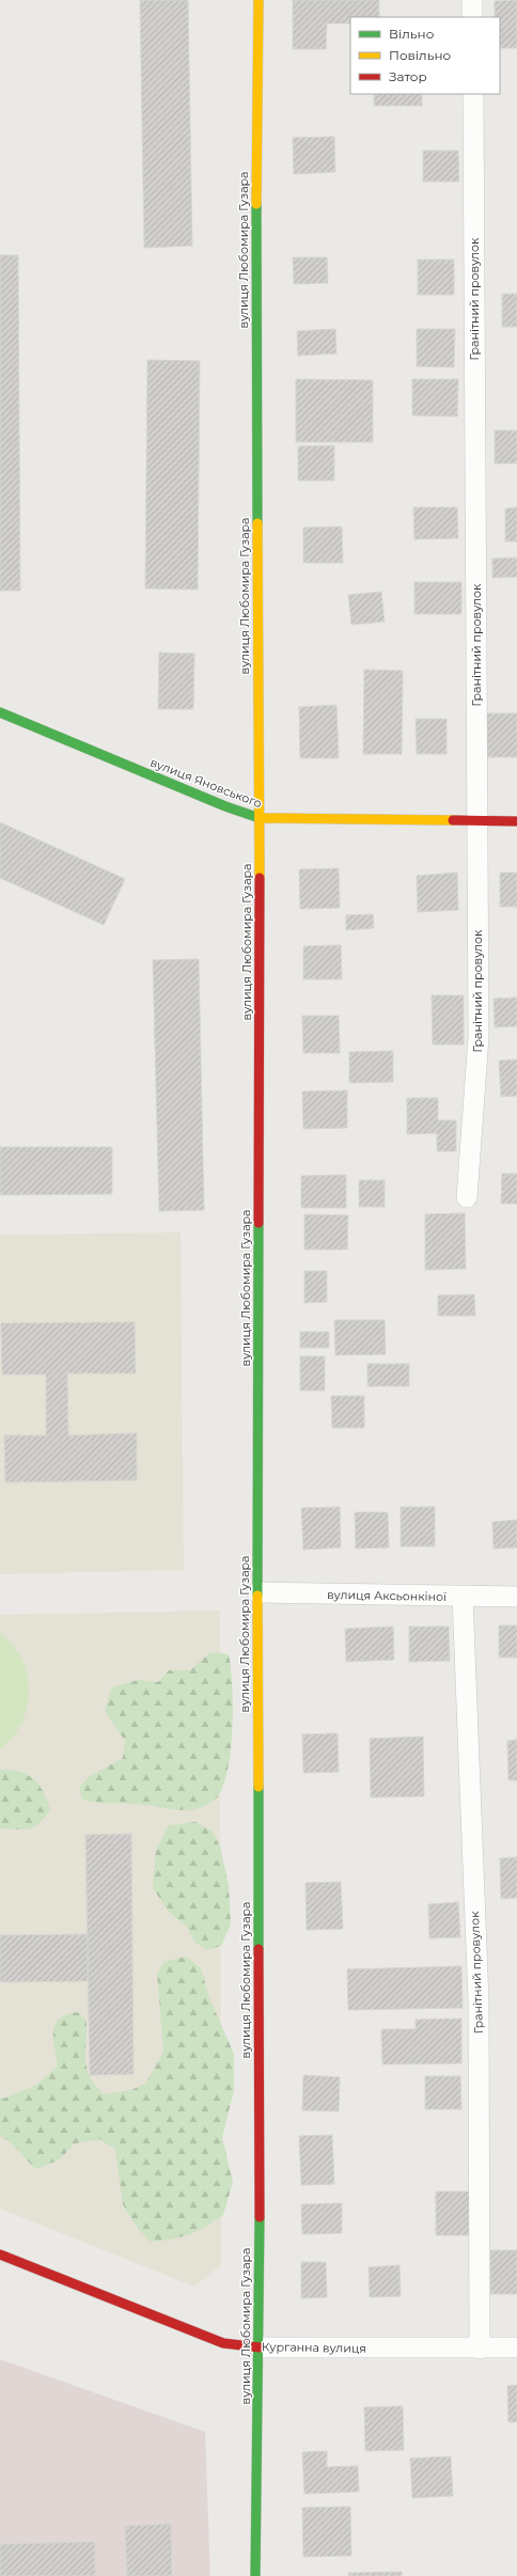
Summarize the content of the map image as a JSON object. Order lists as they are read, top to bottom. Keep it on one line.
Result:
{"streets":{"street":["вулиця Любомира Гузара","Гранітний провулок","вулиця Яновського","вулиця Аксьонкіної","Курганна вулиця"]},"crossings":[["вулиця Любомира Гузара","вулиця Яновського"],["вулиця Любомира Гузара","вулиця Аксьонкіної"],["вулиця Любомира Гузара","Курганна вулиця"],["Гранітний провулок","вулиця Яновського"],["Гранітний провулок","вулиця Аксьонкіної"],["Гранітний провулок","Курганна вулиця"]],"legend":["Вільно","Повільно","Затор"]}
